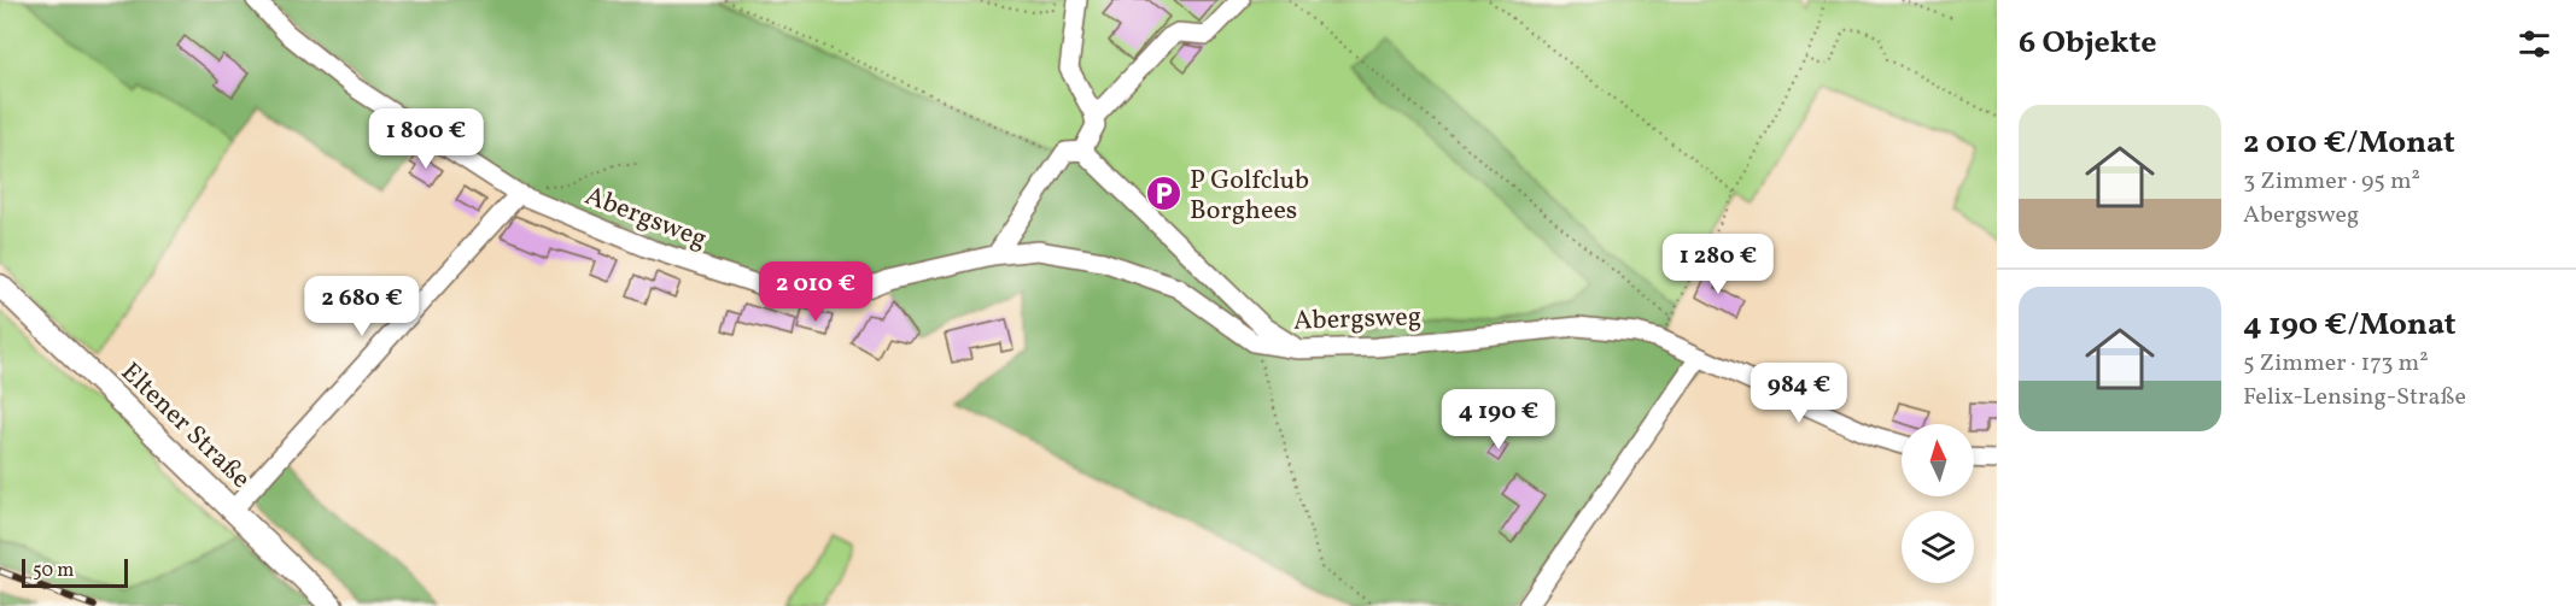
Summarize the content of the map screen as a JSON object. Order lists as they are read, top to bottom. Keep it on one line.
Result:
{"streets":{"main road":["Eltener Straße"],"street":["Abergsweg"]},"places":{"parking":["P Golfclub Borghees"]},"scale_bar":"50 m","north":"top","page":{"heading":"6 Objekte","list":[{"name":"2 010 €/Monat","note":"3 Zimmer · 95 m² · Abergsweg"},{"name":"4 190 €/Monat","note":"5 Zimmer · 173 m² · Felix-Lensing-Straße"}],"price":["1 800 €","1 280 €","2 010 €","2 680 €","984 €","4 190 €"],"scale":"50 m"}}
